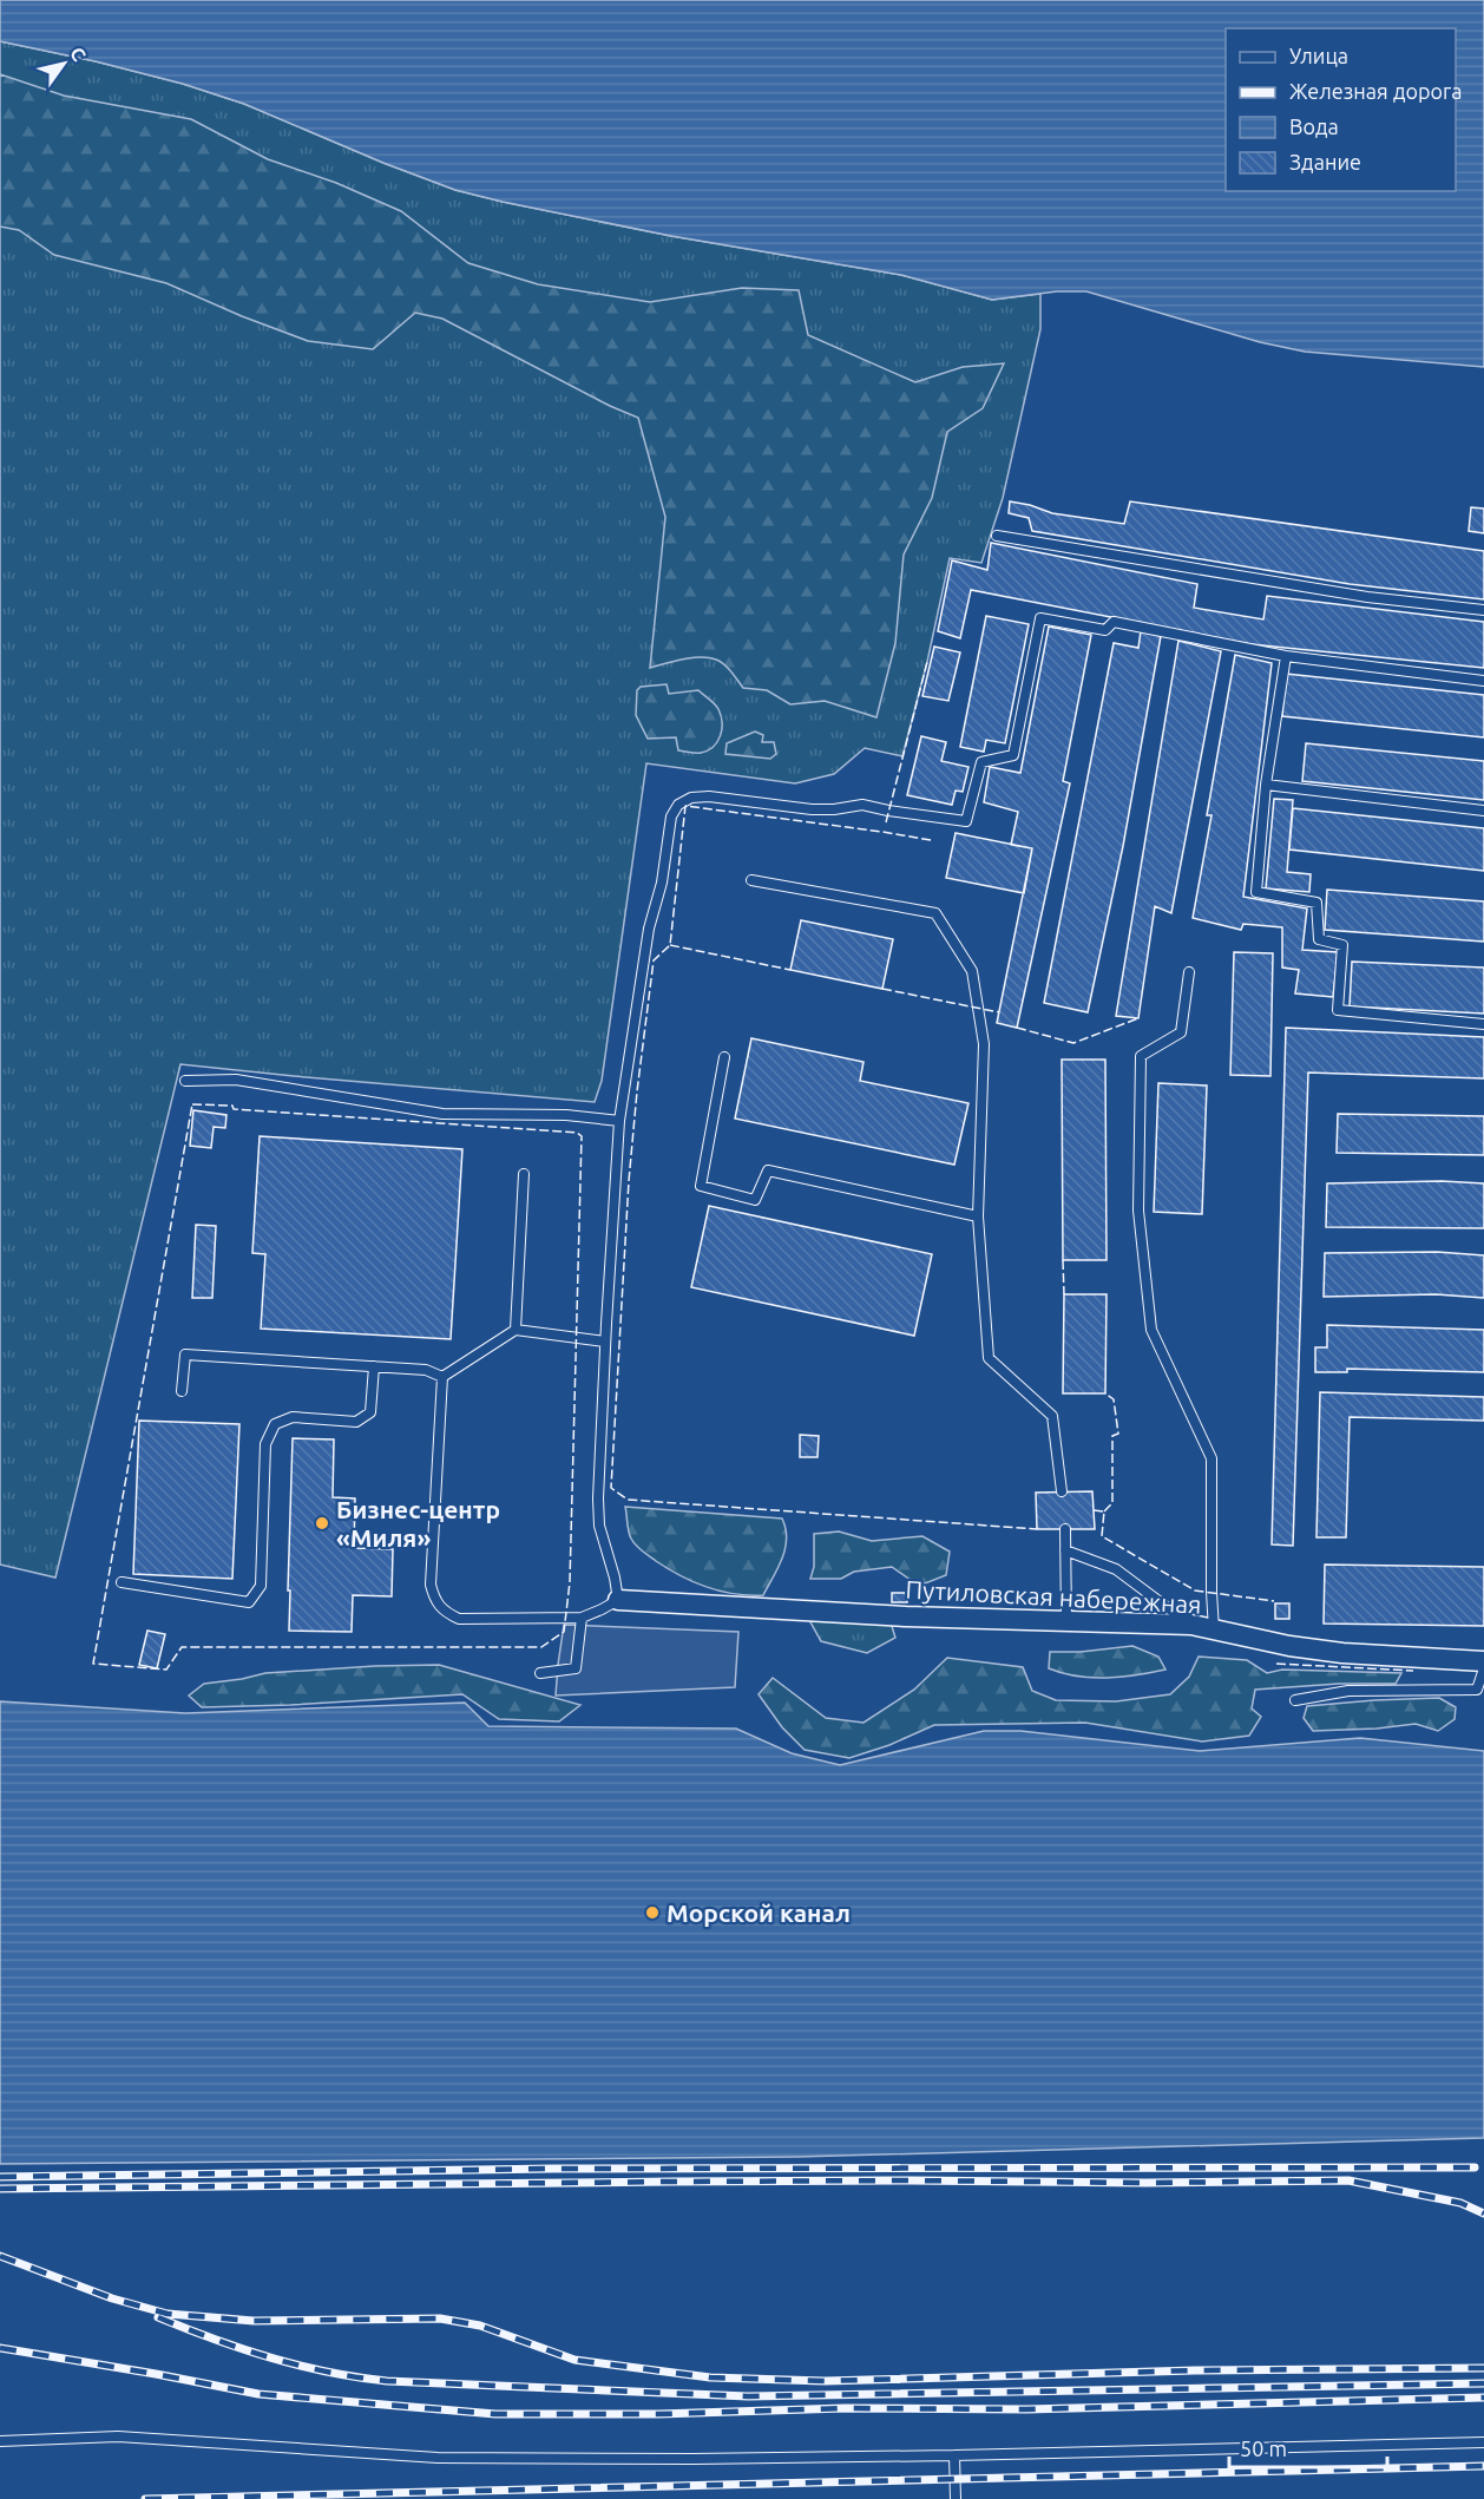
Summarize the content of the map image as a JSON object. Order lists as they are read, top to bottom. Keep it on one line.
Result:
{"streets":{"street":["Путиловская набережная"]},"places":["Бизнес-центр «Миля»","Морской канал"],"legend":["Улица","Железная дорога","Вода","Здание"],"scale_bar":"50 m","north":"top right"}
